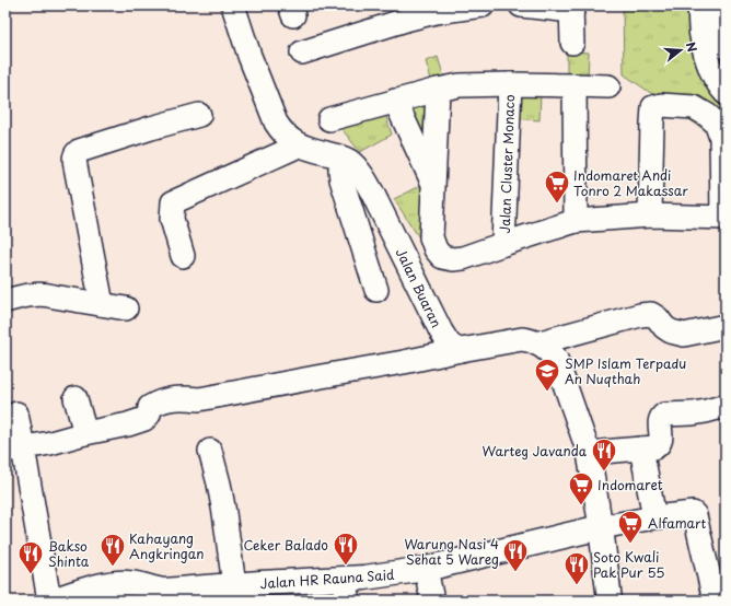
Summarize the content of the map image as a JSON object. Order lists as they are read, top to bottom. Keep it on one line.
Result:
{"streets":{"main road":["Jalan HR Rauna Said"],"street":["Jalan Cluster Monaco","Jalan Buaran"]},"places":{"supermarket":["Indomaret Andi Tonro 2 Makassar","Indomaret","Alfamart"],"school or university":["SMP Islam Terpadu An Nuqthah"],"restaurant":["Warteg Javanda","Ceker Balado","Kahayang Angkringan","Warung Nasi 4 Sehat 5 Wareg","Bakso Shinta","Soto Kwali Pak Pur 55"]},"north":"right"}
